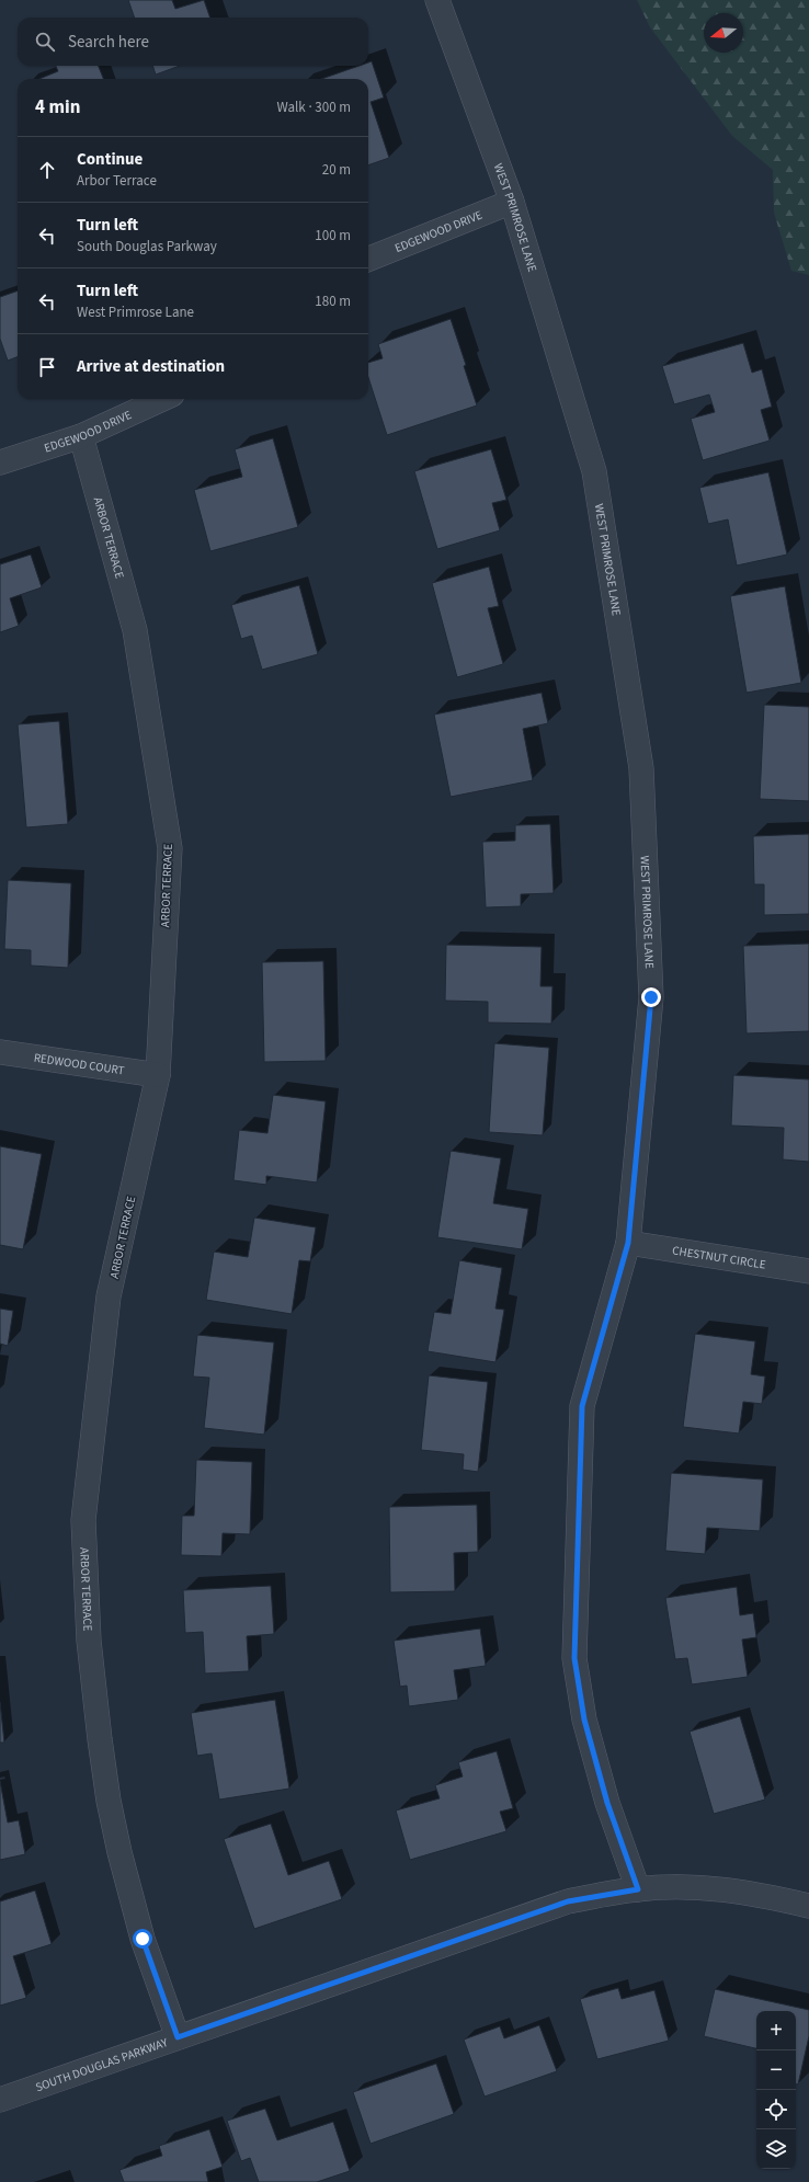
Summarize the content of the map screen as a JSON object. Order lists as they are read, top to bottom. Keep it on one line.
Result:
{"streets":{"street":["WEST PRIMROSE LANE","EDGEWOOD DRIVE","ARBOR TERRACE","REDWOOD COURT","CHESTNUT CIRCLE","SOUTH DOUGLAS PARKWAY"]},"crossings":[["WEST PRIMROSE LANE","EDGEWOOD DRIVE"],["WEST PRIMROSE LANE","CHESTNUT CIRCLE"],["WEST PRIMROSE LANE","SOUTH DOUGLAS PARKWAY"],["EDGEWOOD DRIVE","ARBOR TERRACE"],["ARBOR TERRACE","REDWOOD COURT"],["ARBOR TERRACE","SOUTH DOUGLAS PARKWAY"]],"north":"left","page":{"search":"Search here","heading":["4 min","Walk · 300 m"],"list":[["Continue","Arbor Terrace","20 m"],["Turn left","South Douglas Parkway","100 m"],["Turn left","West Primrose Lane","180 m"],"Arrive at destination"],"map_buttons":["+","−"]}}
